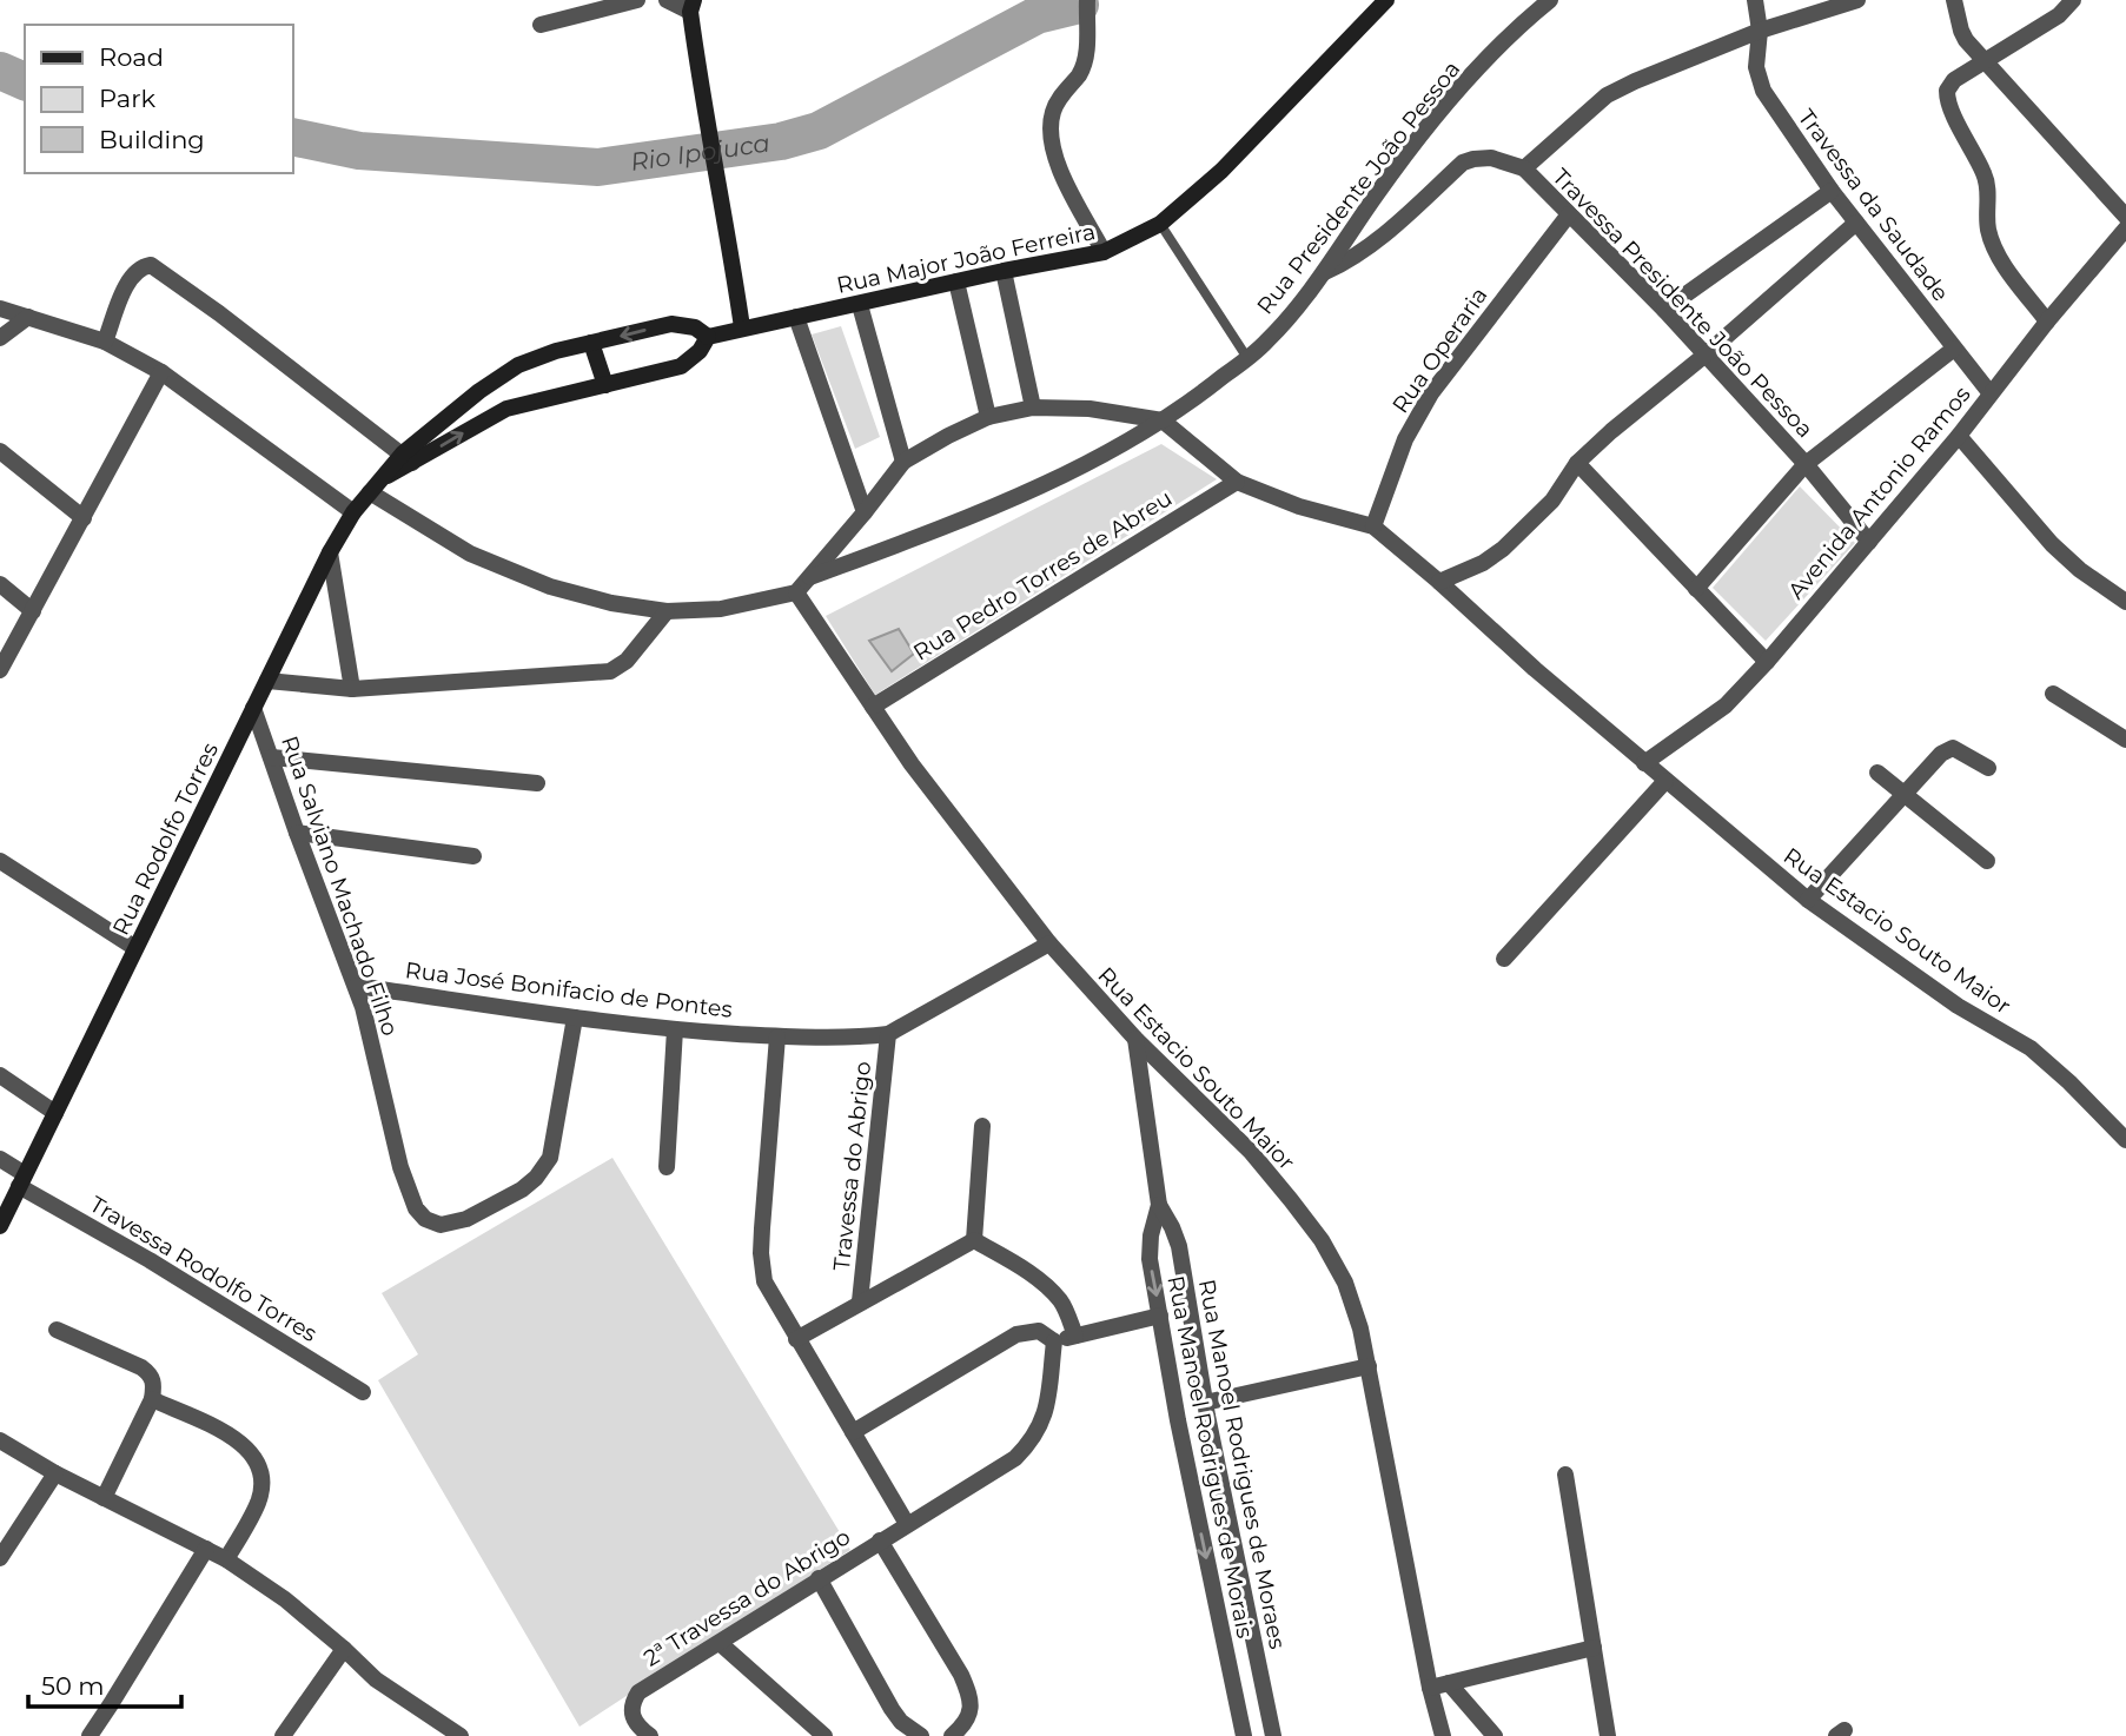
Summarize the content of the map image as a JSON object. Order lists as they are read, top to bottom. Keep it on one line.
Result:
{"streets":{"main road":["Rua Major João Ferreira","Rua Rodolfo Torres"],"street":["Rua Presidente João Pessoa","Travessa da Saudade","Travessa Presidente João Pessoa","Rua Operaria","Avenida Antonio Ramos","Rua Pedro Torres de Abreu","Rua Salviano Machado Filho","Rua Estacio Souto Maior","Rua José Bonifacio de Pontes","Travessa do Abrigo","Travessa Rodolfo Torres","Rua Manoel Rodrigues de Morais","Rua Manoel Rodrigues de Moraes","2ª Travessa do Abrigo"]},"crossings":[["Rua Presidente João Pessoa","Travessa Presidente João Pessoa"],["Rua Presidente João Pessoa","Rua Estacio Souto Maior"],["Travessa da Saudade","Avenida Antonio Ramos"],["Travessa Presidente João Pessoa","Rua Operaria"],["Travessa Presidente João Pessoa","Avenida Antonio Ramos"],["Rua Operaria","Rua Estacio Souto Maior"],["Avenida Antonio Ramos","Rua Estacio Souto Maior"],["Rua Pedro Torres de Abreu","Rua Estacio Souto Maior"],["Rua Rodolfo Torres","Rua Salviano Machado Filho"],["Rua Rodolfo Torres","Travessa Rodolfo Torres"],["Rua Salviano Machado Filho","Rua José Bonifacio de Pontes"],["Rua Estacio Souto Maior","Rua José Bonifacio de Pontes"],["Rua Estacio Souto Maior","Rua Manoel Rodrigues de Morais"],["Rua José Bonifacio de Pontes","Travessa do Abrigo"],["Rua Manoel Rodrigues de Morais","Rua Manoel Rodrigues de Moraes"]],"one_way":["Rua Manoel Rodrigues de Morais"],"water":["Rio Ipojuca"],"legend":["Road","Park","Building"],"scale_bar":"50 m"}
